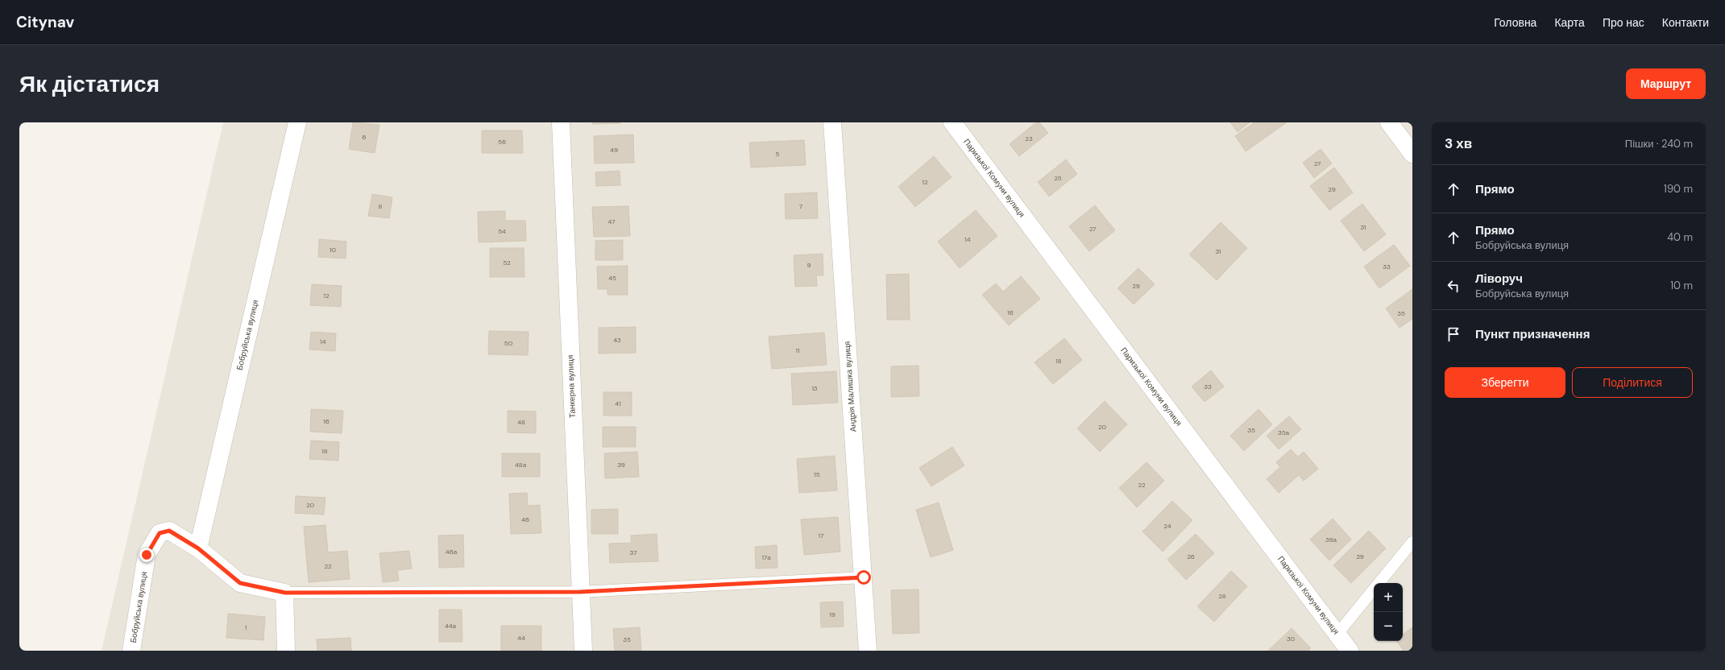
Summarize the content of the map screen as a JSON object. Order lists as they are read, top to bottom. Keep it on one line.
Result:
{"streets":{"street":["Паризької Комуни вулиця","Бобруйська вулиця","Танкерна вулиця","Андрія Малишка вулиця"]},"house_numbers":["6","23","56","49","5","27","25","12","29","8","7","47","31","27","54","14","10","31","52","9","33","45","29","12","16","35","43","14","50","11","18","33","13","41","16","48","20","35","35а","18","48а","39","15","22","20","46","24","17","39а","46а","37","26","39","17а","22","28","19","44а","1","44","30","35"],"page":{"header":"Citynav","nav":["Головна","Карта","Про нас","Контакти"],"buttons":["Маршрут",["Зберегти","Поділитися"]],"title":"Як дістатися","heading":["3 хв","Пішки · 240 m"],"list":[["Прямо","190 m"],["Прямо","Бобруйська вулиця","40 m"],["Ліворуч","Бобруйська вулиця","10 m"],"Пункт призначення"],"map_buttons":["+","−"]}}
